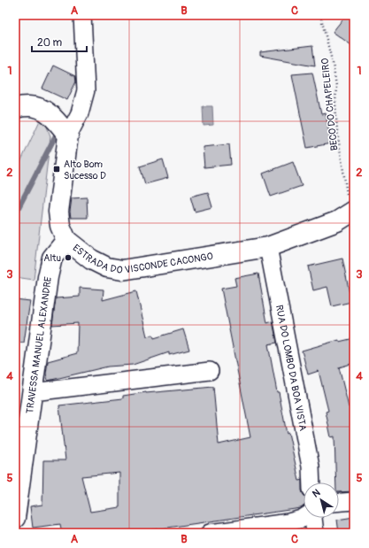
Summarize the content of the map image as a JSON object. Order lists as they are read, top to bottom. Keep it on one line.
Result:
{"streets":{"street":["ESTRADA DO VISCONDE CACONGO","TRAVESSA MANUEL ALEXANDRE","RUA DO LOMBO DA BOA VISTA"],"path":["BECO DO CHAPELEIRO"]},"crossings":[["BECO DO CHAPELEIRO","ESTRADA DO VISCONDE CACONGO"],["ESTRADA DO VISCONDE CACONGO","TRAVESSA MANUEL ALEXANDRE"],["ESTRADA DO VISCONDE CACONGO","RUA DO LOMBO DA BOA VISTA"]],"places":{"transit":["Alto Bom Sucesso D"],"other":["Altu"]},"scale_bar":"20 m","north":"top left","grid":{"columns":["A","B","C"],"rows":["1","2","3","4","5"]}}
